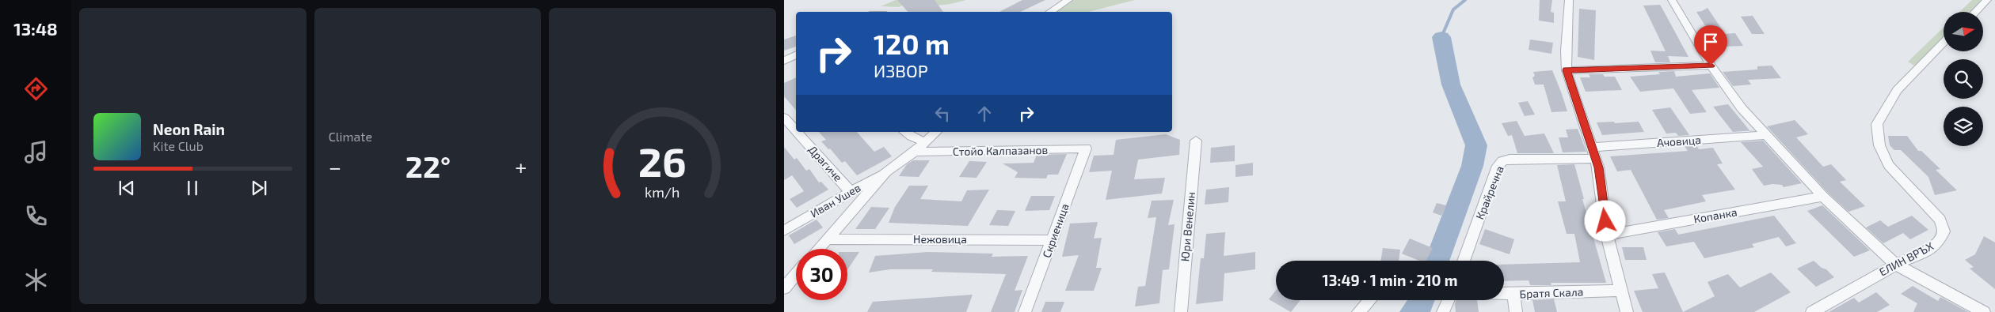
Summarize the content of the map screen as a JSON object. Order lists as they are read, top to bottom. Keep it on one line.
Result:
{"streets":{"street":["Ачовица","Стойо Калпазанов","Драгиче","Крайречна","Иван Ушев","Копанка","Юри Венелин","Скриеница","Нежовица","ЕЛИН ВРЪХ","Братя Скала"]},"crossings":[["Ачовица","Крайречна"],["Стойо Калпазанов","Скриеница"],["Драгиче","Иван Ушев"],["Скриеница","Нежовица"]],"north":"right","page":{"tabs":"13:48","tile":"Climate","turn":["120 m","ИЗВОР"],"song":["Neon Rain","Kite Club"],"heat":["−","22°","+"],"limit":"30","trip":"13:49 · 1 min · 210 m","gauge":["26","km/h"]}}
